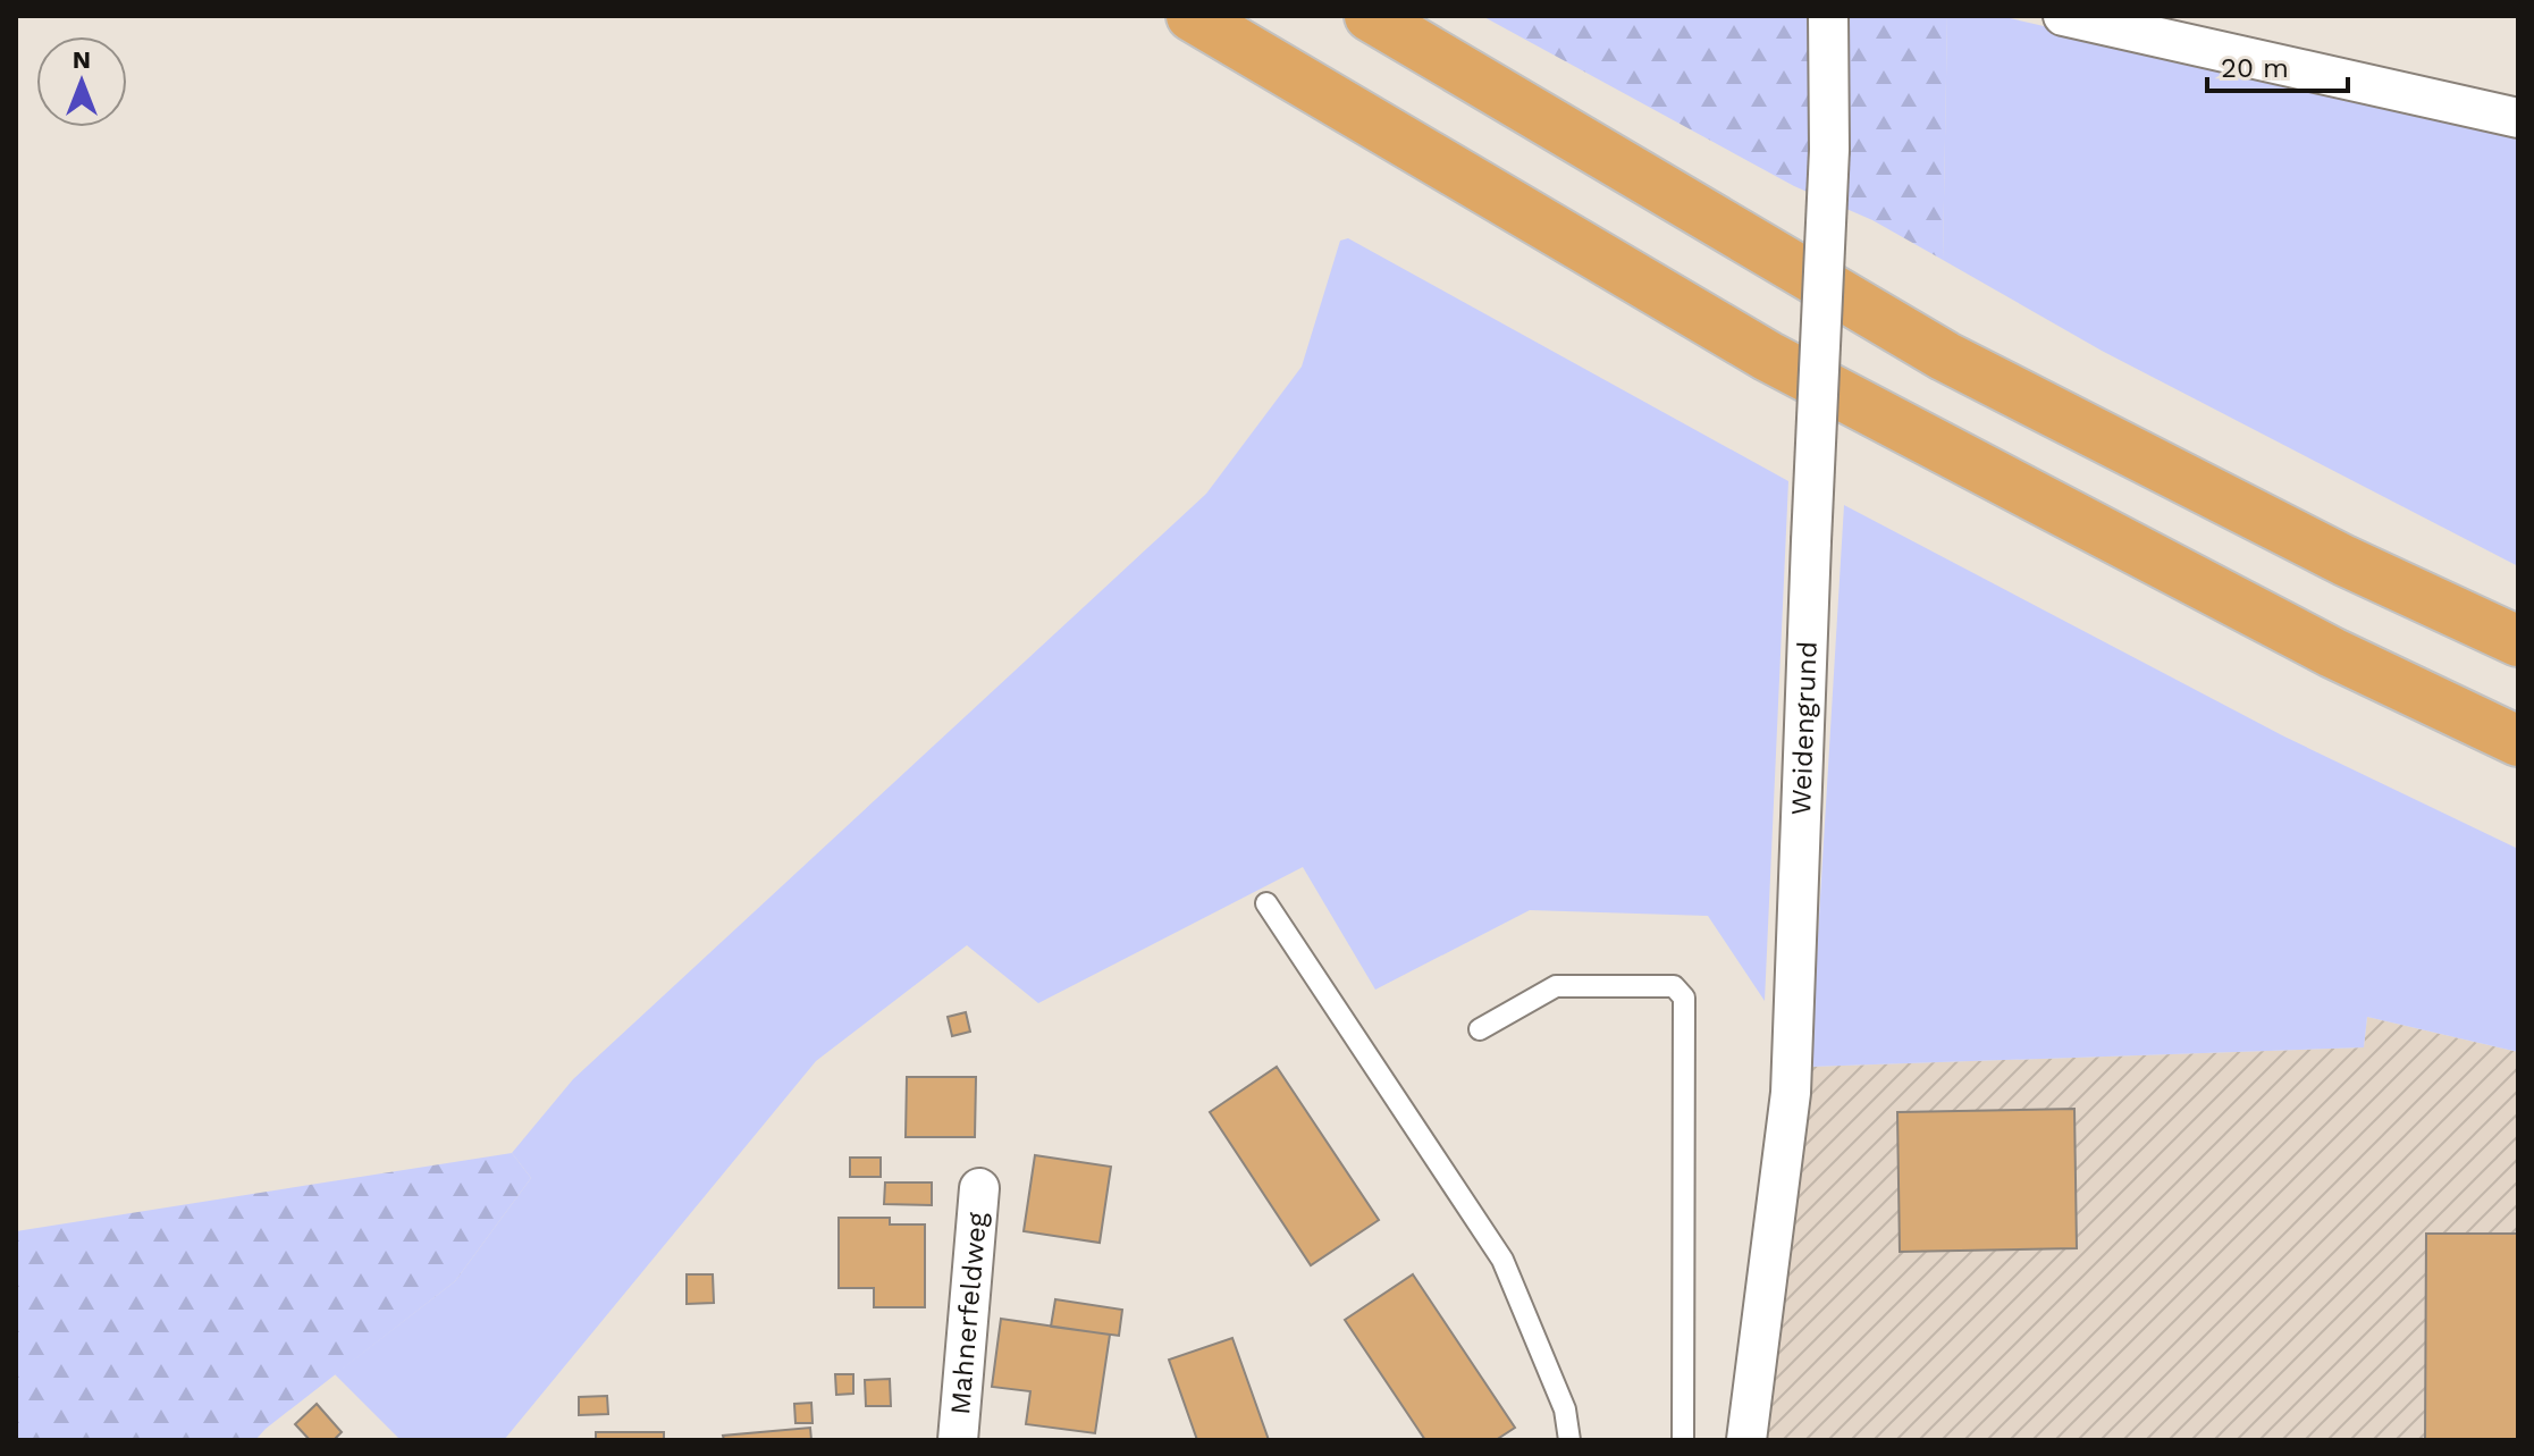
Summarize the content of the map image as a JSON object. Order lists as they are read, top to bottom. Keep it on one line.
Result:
{"streets":{"street":["Weidengrund","Mahnerfeldweg"]},"scale_bar":"20 m","north":"top"}
